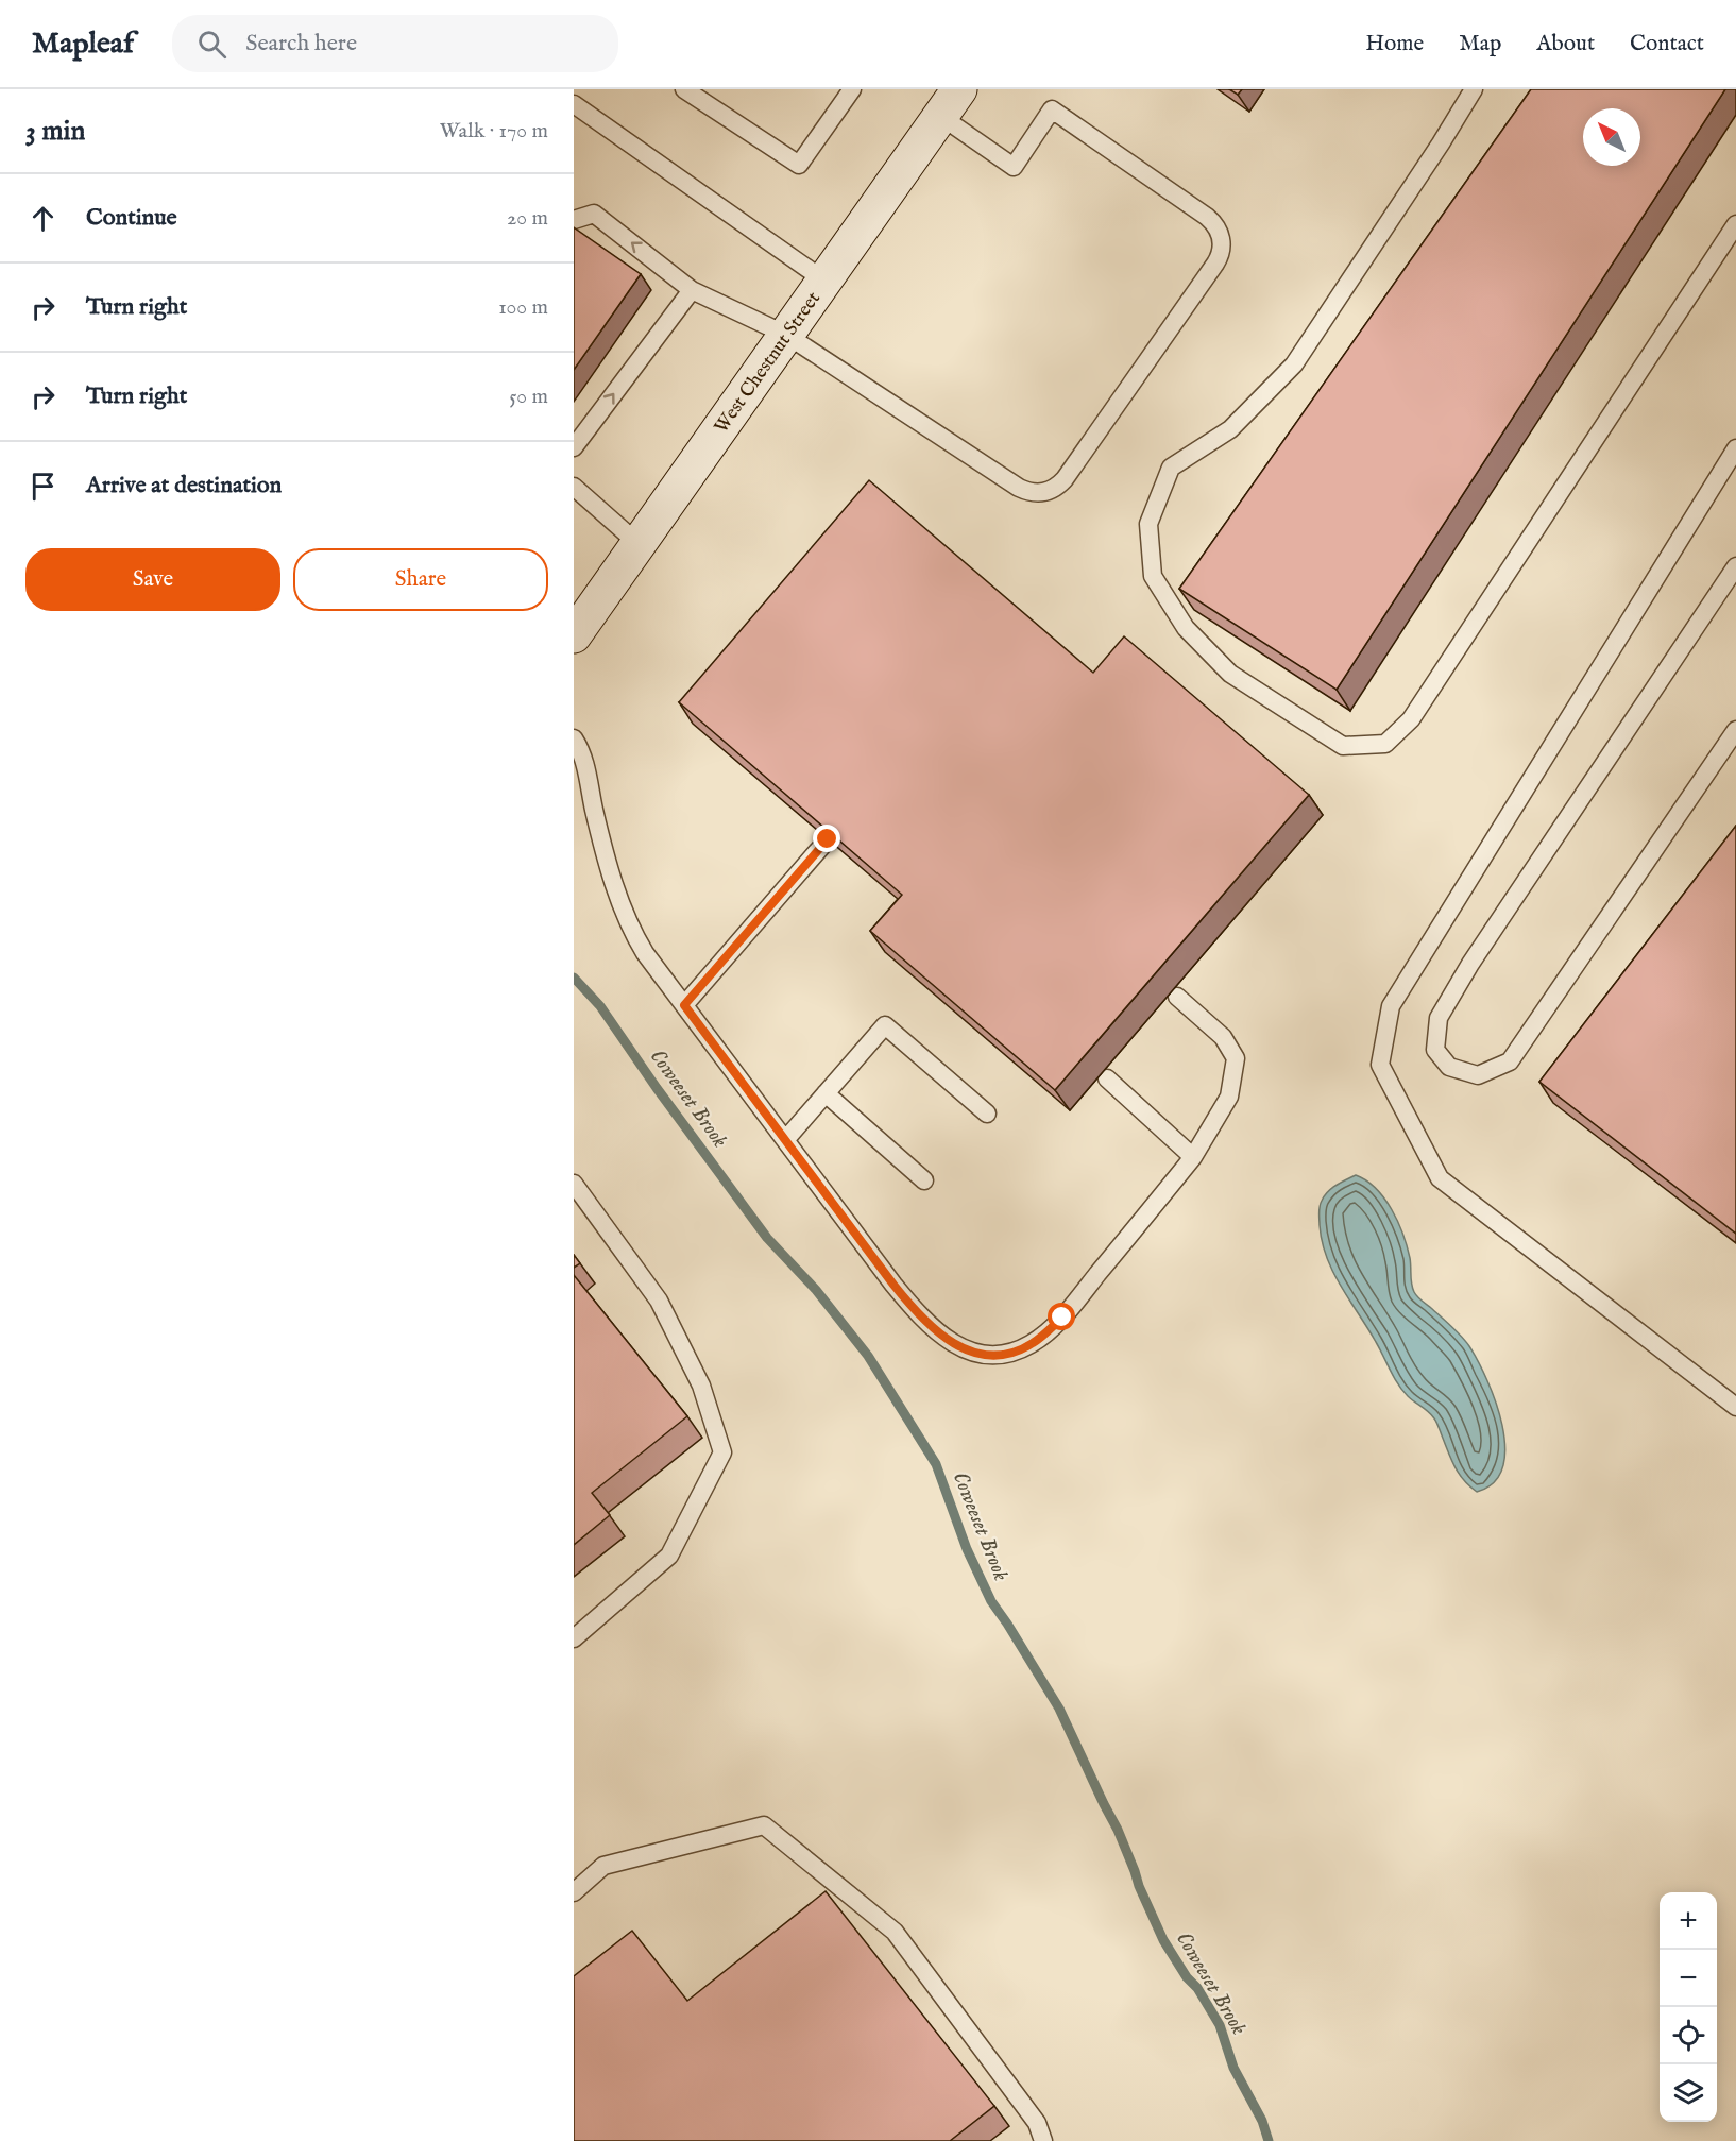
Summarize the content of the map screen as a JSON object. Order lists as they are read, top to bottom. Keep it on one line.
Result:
{"streets":{"main road":["West Chestnut Street"]},"water":["Coweeset Brook"],"north":"top left","page":{"header":"Mapleaf","search":"Search here","nav":["Home","Map","About","Contact"],"heading":["3 min","Walk · 170 m"],"list":[["Continue","20 m"],["Turn right","100 m"],["Turn right","50 m"],"Arrive at destination"],"buttons":["Save","Share"],"map_buttons":["+","−"]}}
